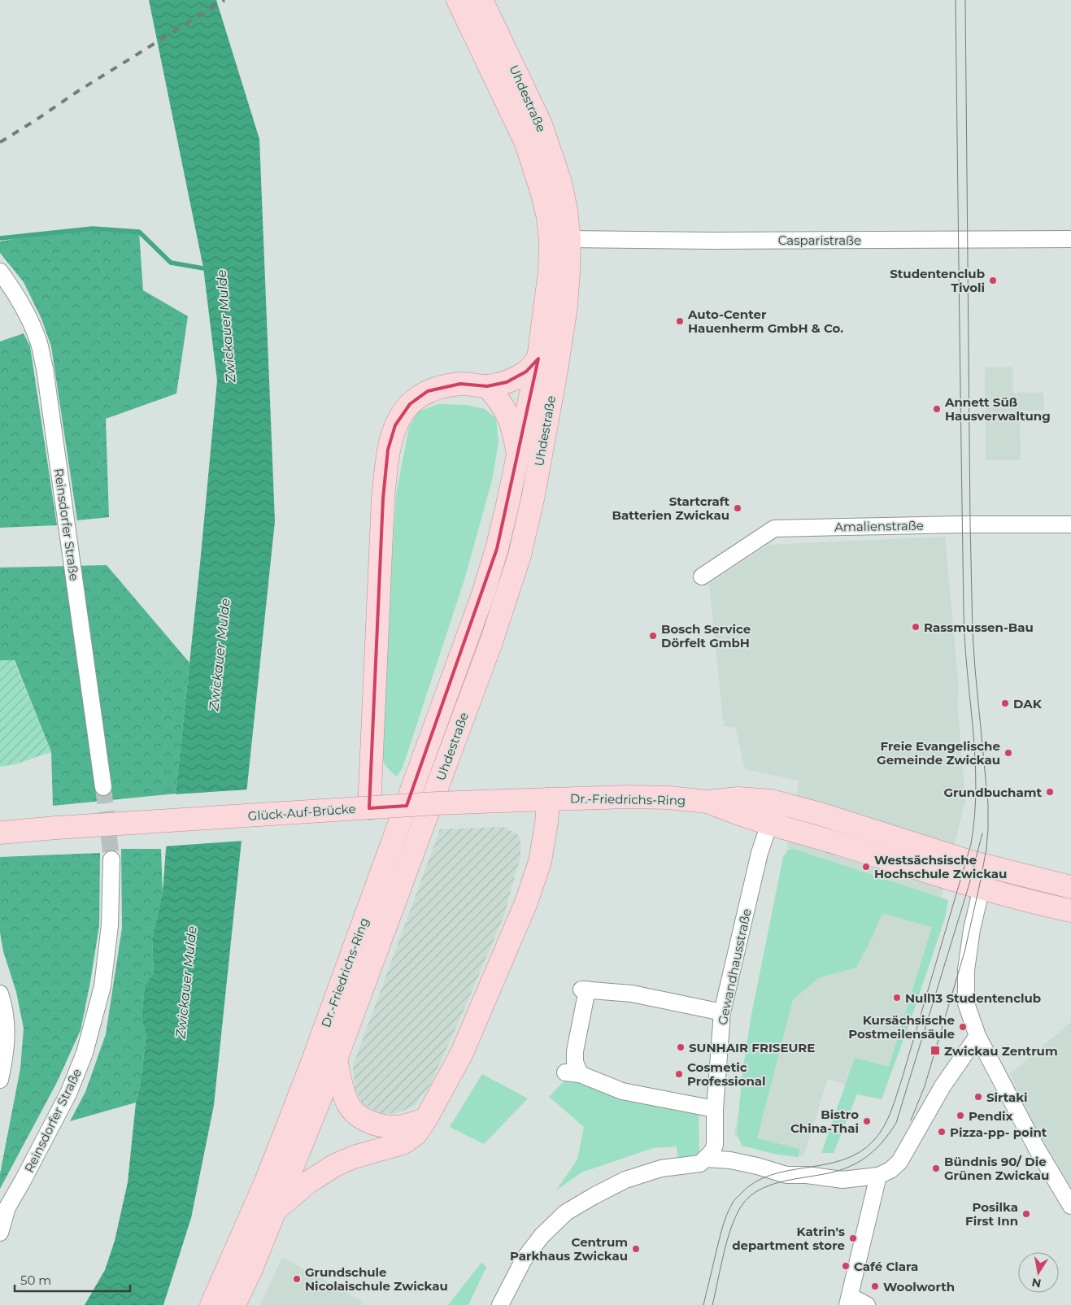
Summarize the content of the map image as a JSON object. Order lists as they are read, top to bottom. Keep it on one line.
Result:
{"streets":{"main road":["Uhdestraße","Dr.-Friedrichs-Ring","Glück-Auf-Brücke"],"street":["Casparistraße","Reinsdorfer Straße","Amalienstraße","Gewandhausstraße"]},"crossings":[["Uhdestraße","Casparistraße"],["Uhdestraße","Dr.-Friedrichs-Ring"],["Dr.-Friedrichs-Ring","Glück-Auf-Brücke"],["Dr.-Friedrichs-Ring","Gewandhausstraße"]],"water":["Zwickauer Mulde"],"places":{"other":["Studentenclub Tivoli","Auto-Center Hauenherm GmbH & Co.","Annett Süß Hausverwaltung","Startcraft Batterien Zwickau","Rassmussen-Bau","Bosch Service Dörfelt GmbH","DAK","Freie Evangelische Gemeinde Zwickau","Grundbuchamt","Westsächsische Hochschule Zwickau","Null13 Studentenclub","Kursächsische Postmeilensäule","SUNHAIR FRISEURE","Cosmetic Professional","Sirtaki","Pendix","Bistro China-Thai","Pizza-pp- point","Bündnis 90/ Die Grünen Zwickau","Posilka First Inn","Katrin's department store","Centrum Parkhaus Zwickau","Café Clara","Grundschule Nicolaischule Zwickau","Woolworth"],"transit":["Zwickau Zentrum"]},"scale_bar":"50 m","north":"bottom"}
